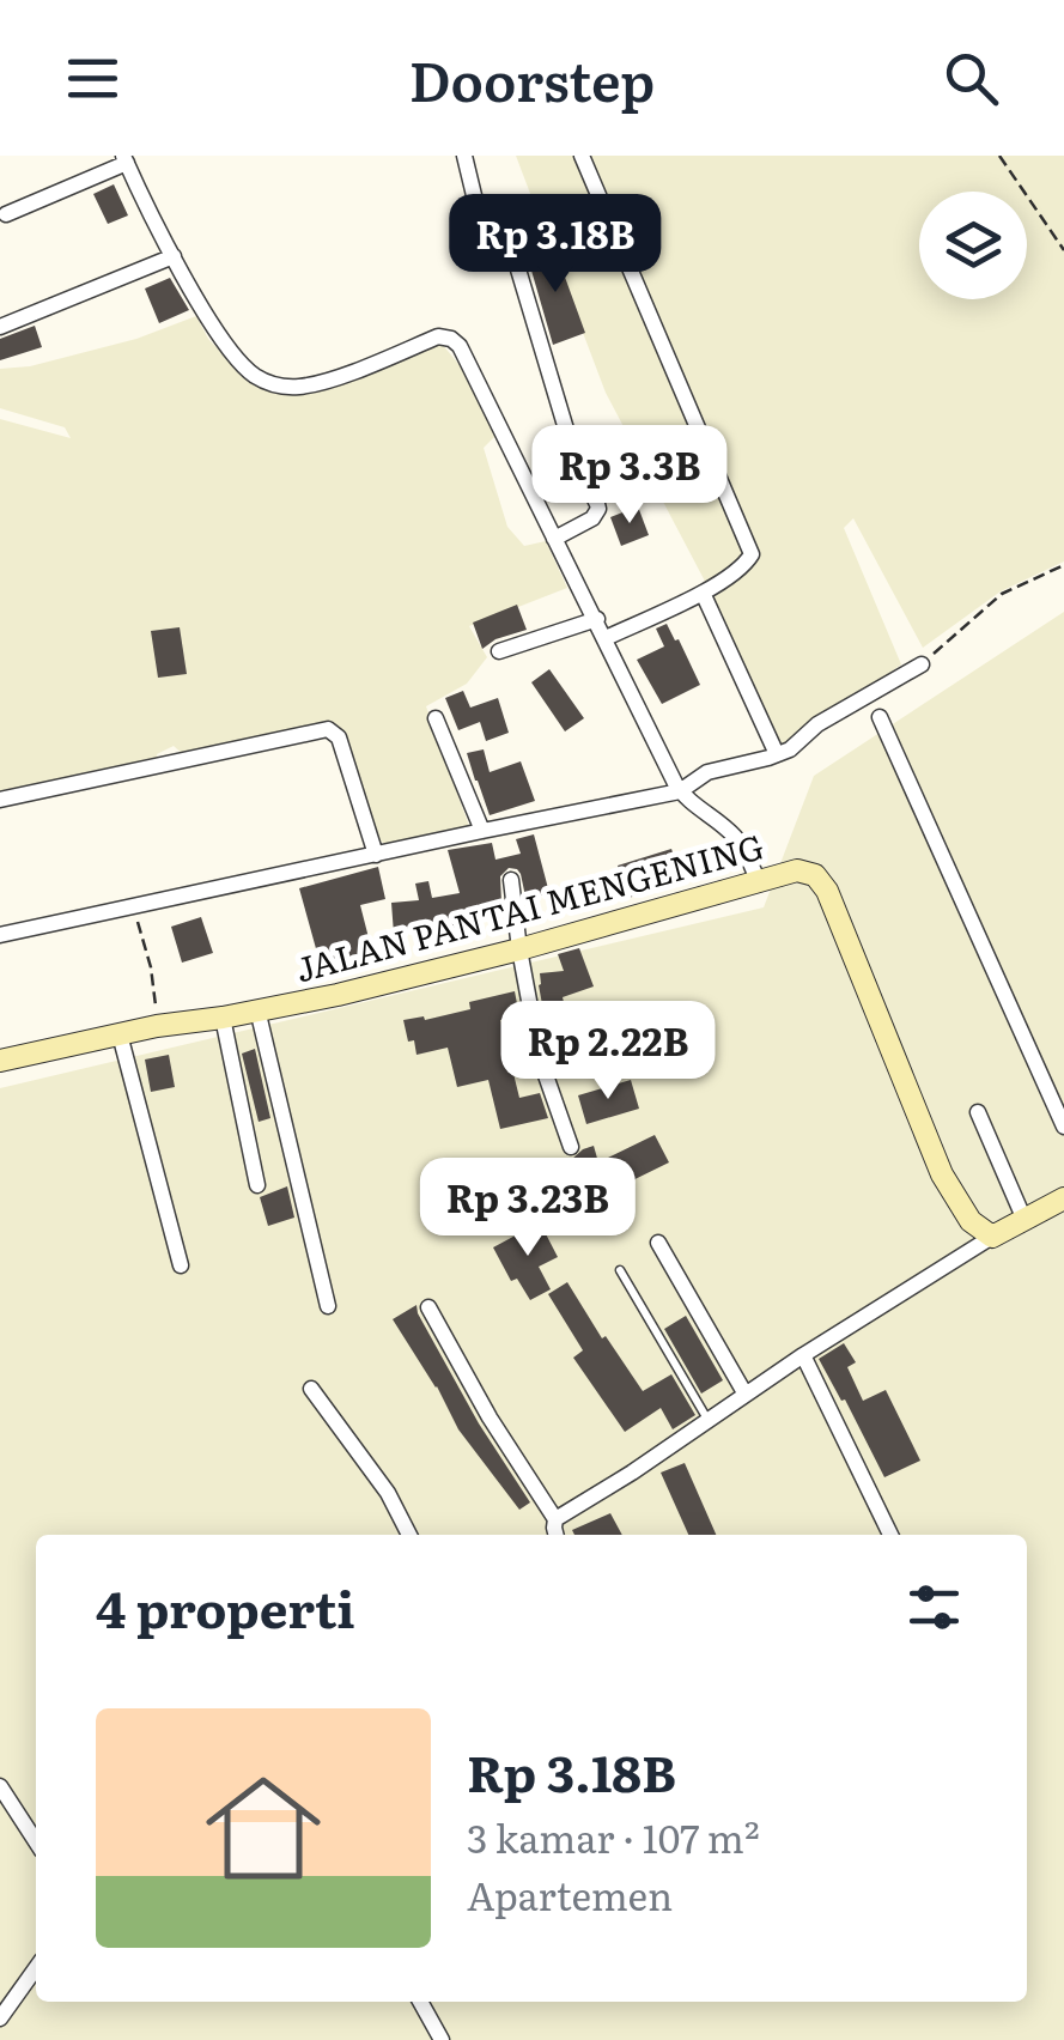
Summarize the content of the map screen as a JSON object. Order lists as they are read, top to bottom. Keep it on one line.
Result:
{"streets":{"street":["JALAN PANTAI MENGENING"]},"page":{"header":"Doorstep","price":["Rp 3.18B","Rp 3.3B","Rp 2.22B","Rp 3.23B"],"heading":"4 properti","list":[{"name":"Rp 3.18B","note":"3 kamar · 107 m² · Apartemen"}]}}
